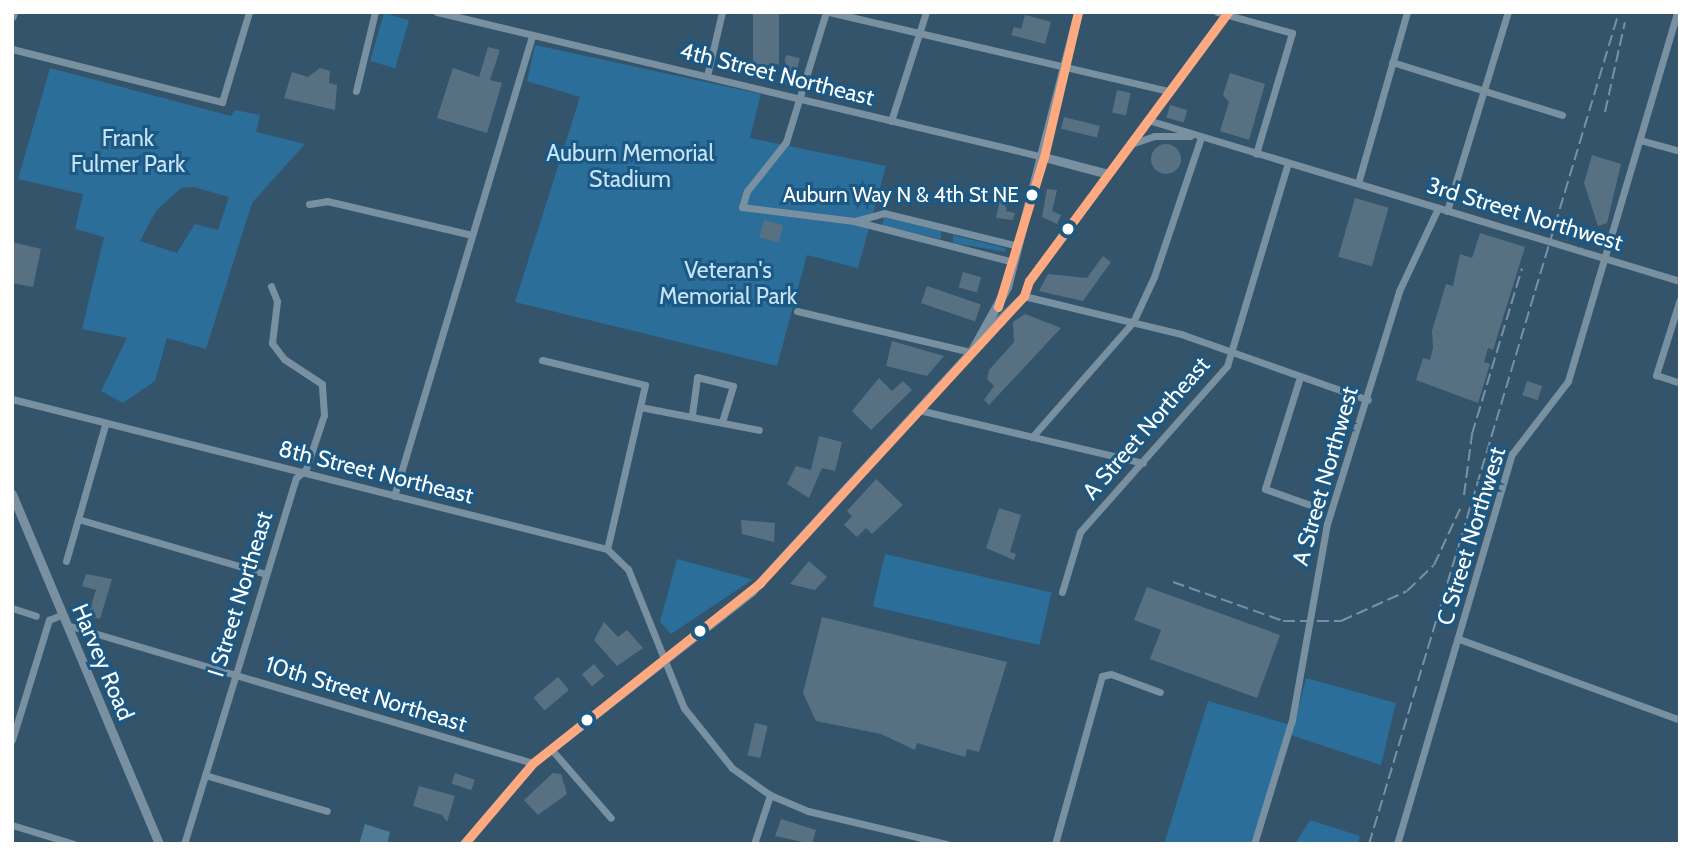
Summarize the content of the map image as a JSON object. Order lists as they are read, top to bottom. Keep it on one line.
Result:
{"streets":{"main road":["4th Street Northeast","Harvey Road"],"street":["3rd Street Northwest","A Street Northeast","8th Street Northeast","A Street Northwest","C Street Northwest","I Street Northeast","10th Street Northeast"]},"crossings":[["3rd Street Northwest","A Street Northeast"],["3rd Street Northwest","A Street Northwest"],["3rd Street Northwest","C Street Northwest"],["8th Street Northeast","I Street Northeast"],["I Street Northeast","10th Street Northeast"],["Harvey Road","10th Street Northeast"]],"parks":["Frank Fulmer Park","Auburn Memorial Stadium","Veteran's Memorial Park"],"places":["Auburn Way N & 4th St NE"]}
